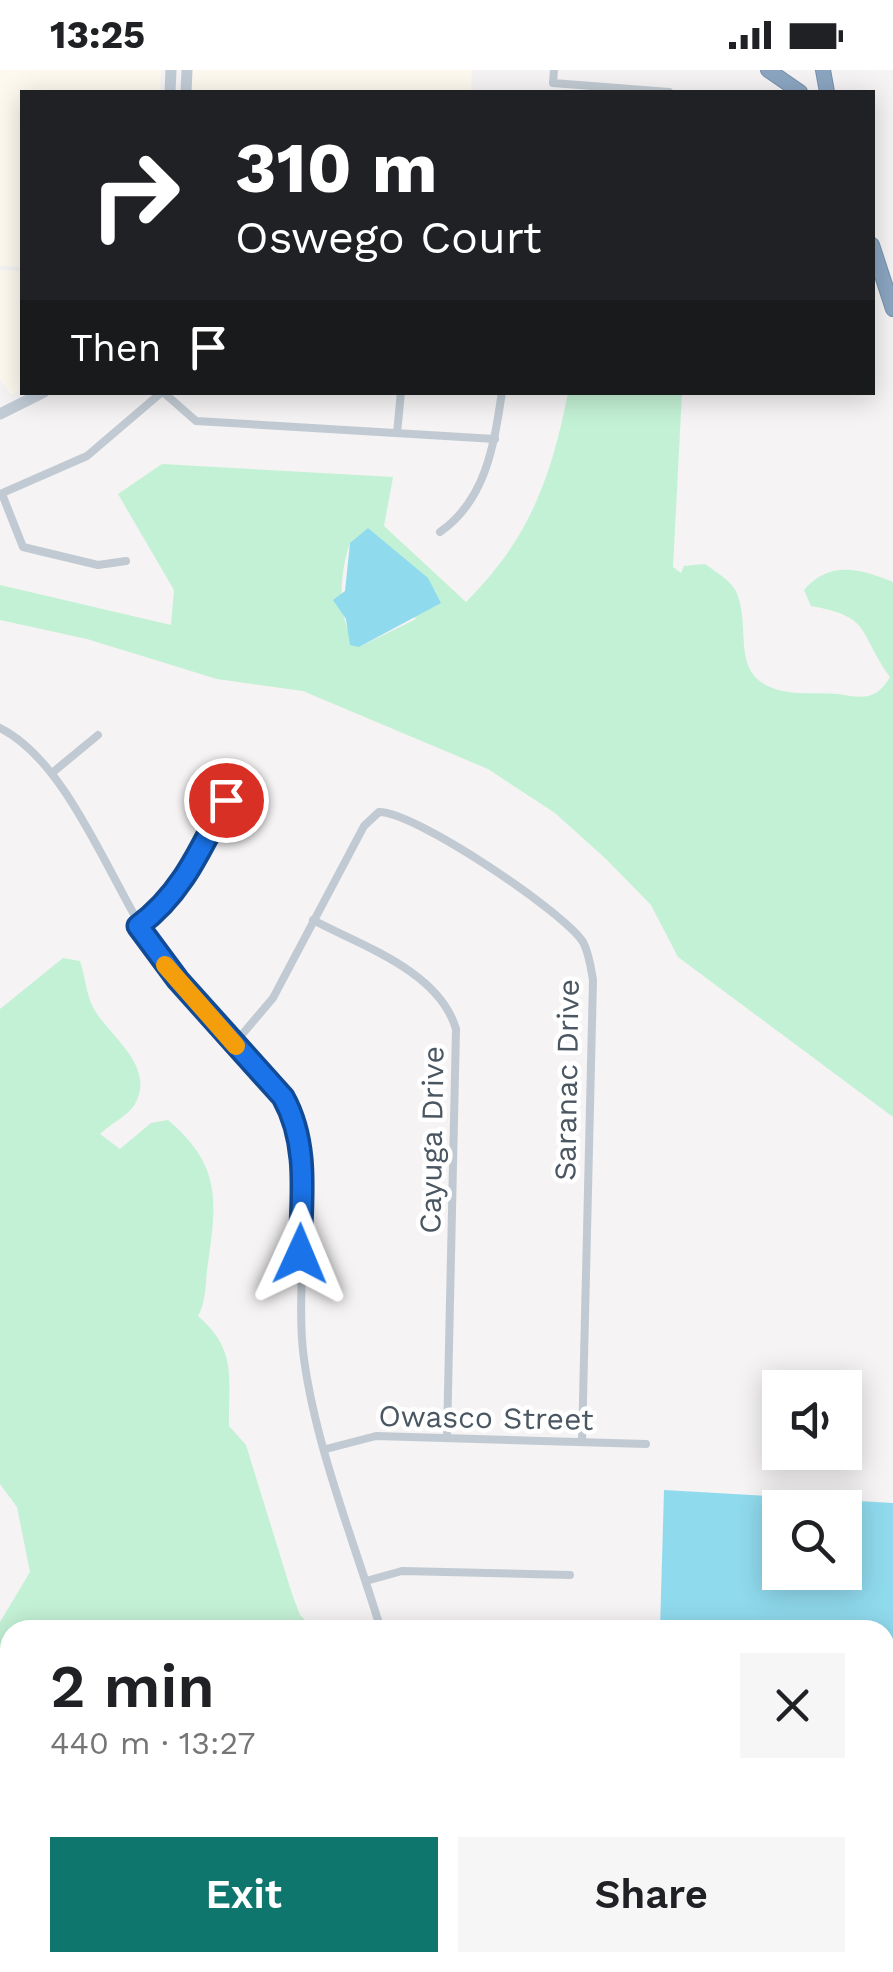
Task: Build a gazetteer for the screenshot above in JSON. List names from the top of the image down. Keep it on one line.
{"streets":{"street":["Saranac Drive","Cayuga Drive","Owasco Street"]},"crossings":[["Saranac Drive","Cayuga Drive"],["Saranac Drive","Owasco Street"],["Cayuga Drive","Owasco Street"]],"page":{"status":"13:25","turn":["310 m","Oswego Court"],"then":"Then","heading":["2 min","440 m · 13:27"],"buttons":["Exit","Share"]}}
